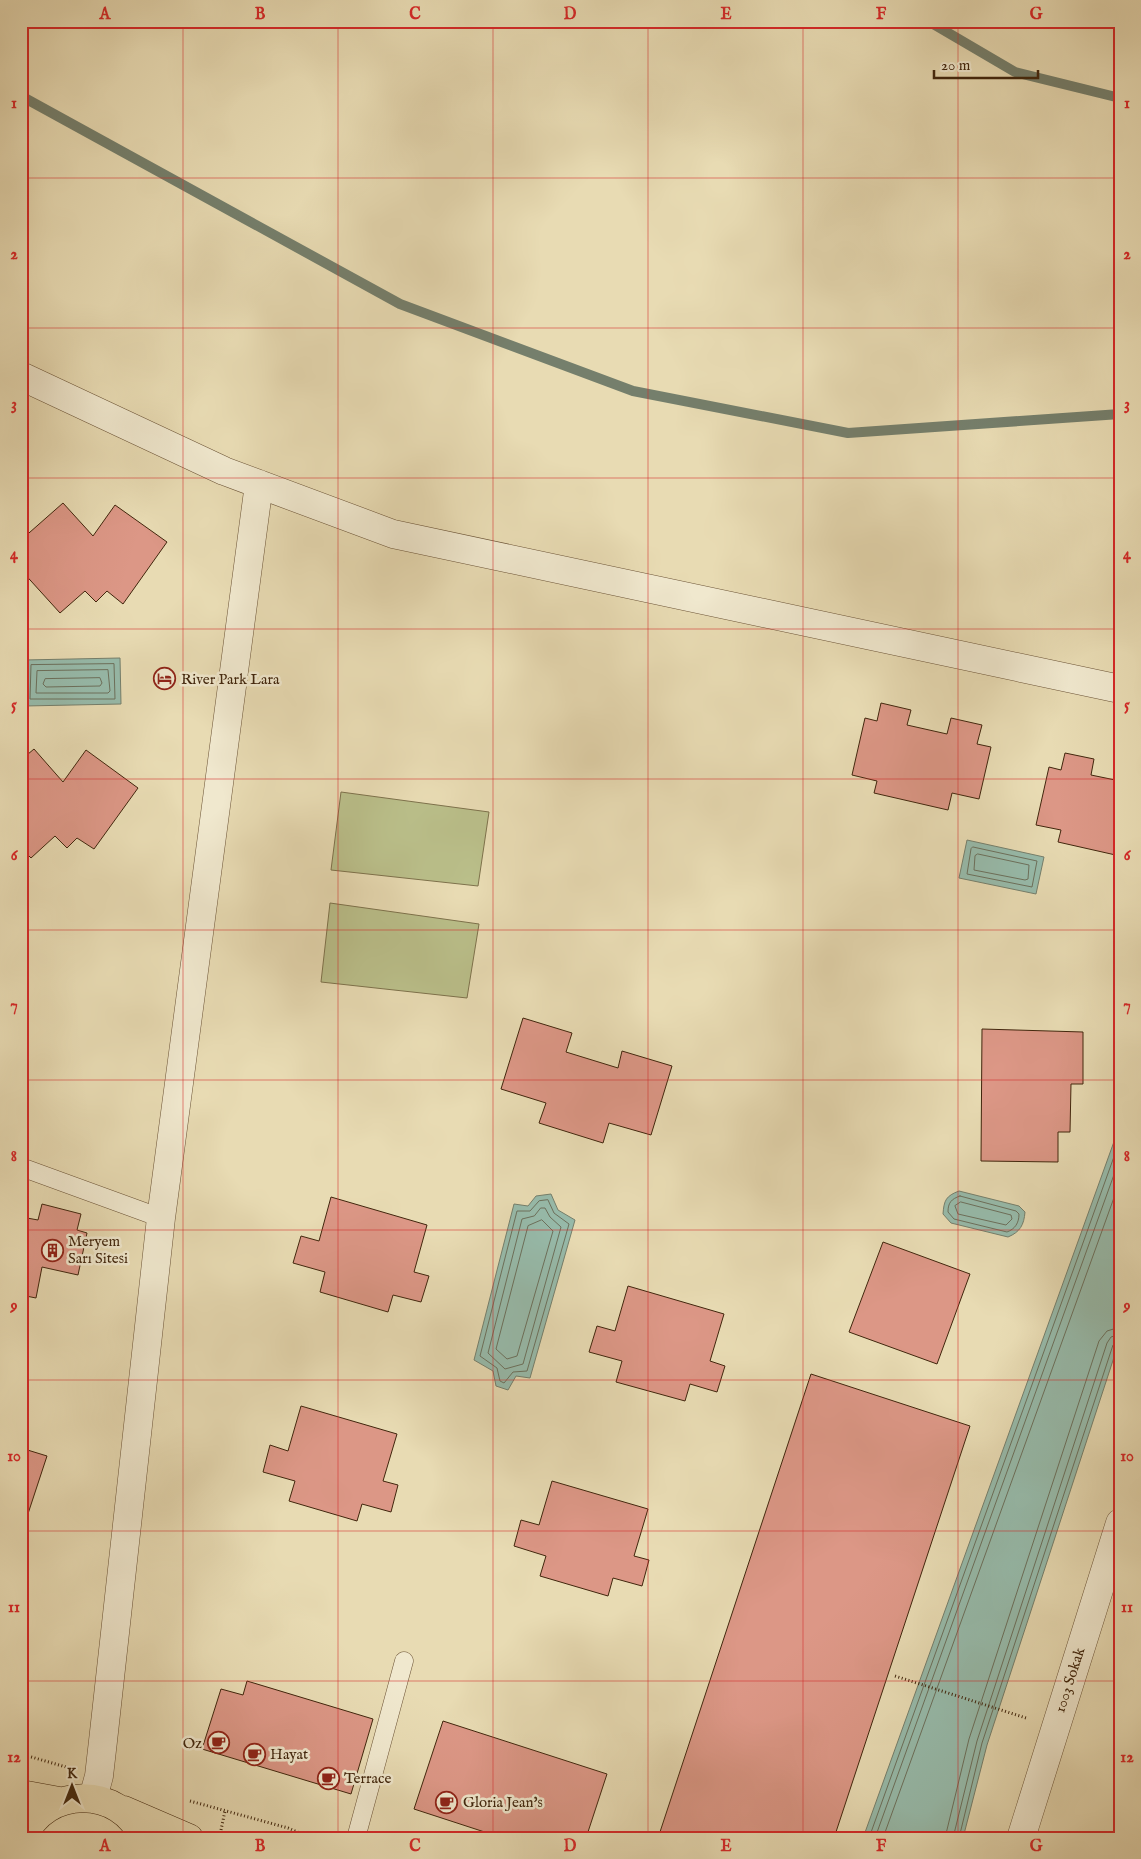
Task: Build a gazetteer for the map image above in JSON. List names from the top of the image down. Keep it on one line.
{"streets":{"street":["1003 Sokak"]},"places":{"hotel":["River Park Lara"],"building":["Meryem Sarı Sitesi"],"cafe":["Oz","Hayat","Terrace","Gloria Jean's"]},"scale_bar":"20 m","north":"top","grid":{"columns":["A","B","C","D","E","F","G"],"rows":["1","2","3","4","5","6","7","8","9","10","11","12"]}}
